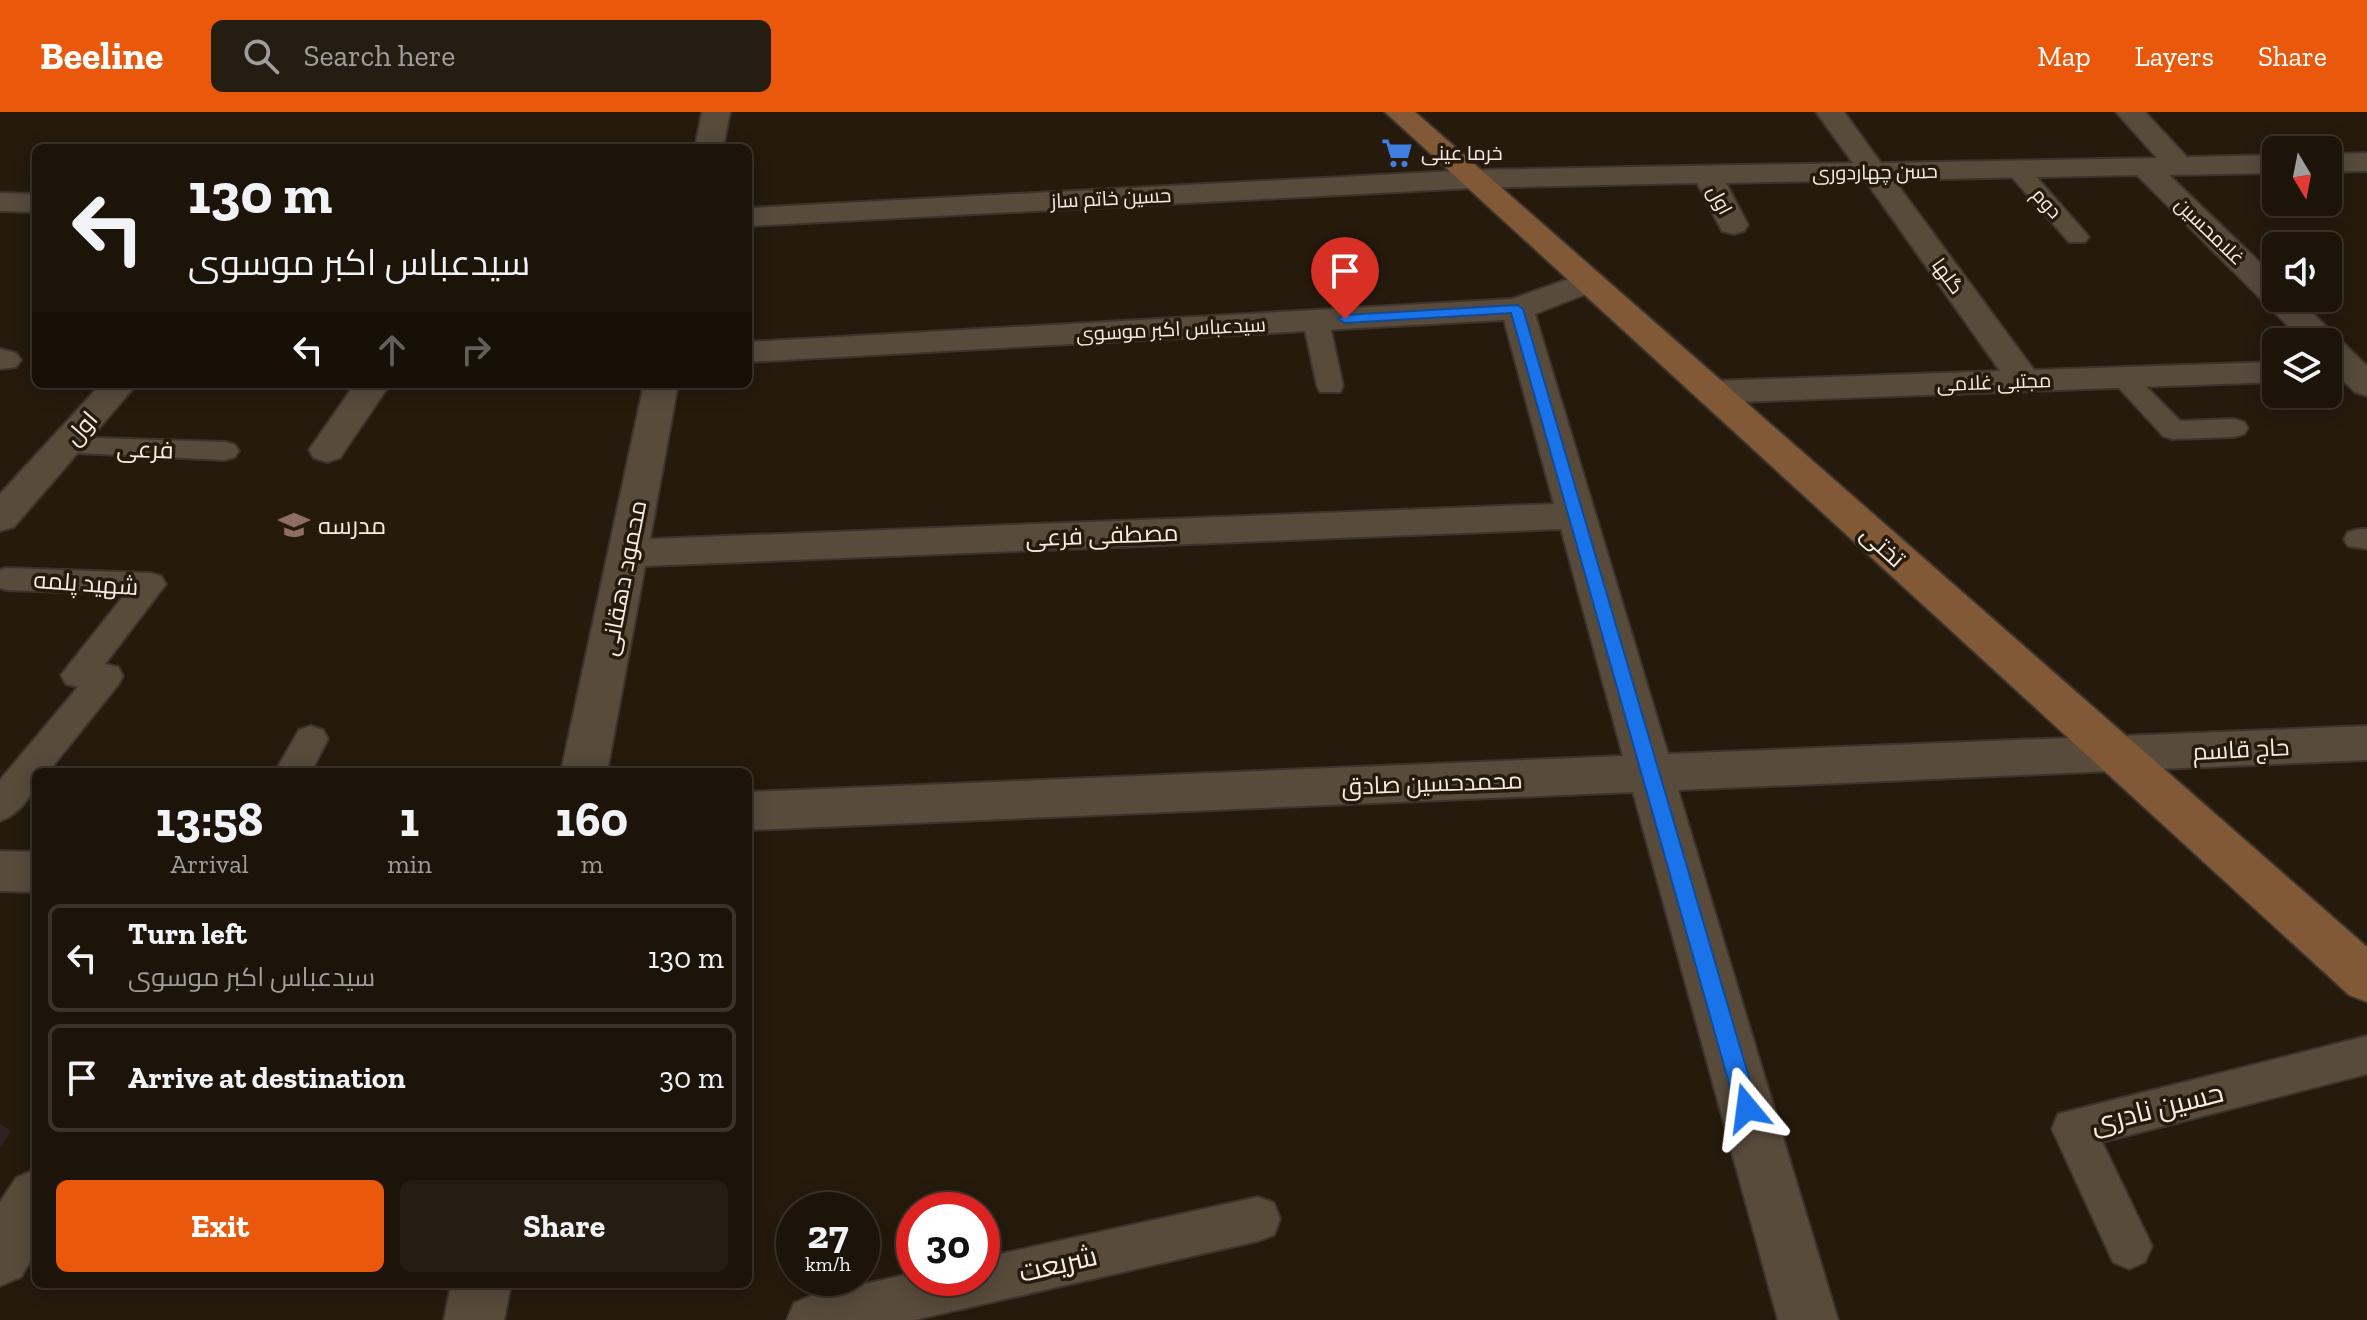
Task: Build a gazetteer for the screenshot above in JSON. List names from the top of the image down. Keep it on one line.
{"streets":{"main road":["تختی"],"street":["حسن چهاردوری","حسین خاتم ساز","اول","غلامحسین","گلها","سیدعباس اکبر موسوی","مجتبی غلامی","مصطفی فرعی","محمود دهقانی","حاج قاسم","محمدحسین صادق"],"lane":["دوم","فرعی","شهید پلمه","حسین نادری","شریعت"]},"crossings":[["حسن چهاردوری","حسین خاتم ساز"],["حسن چهاردوری","اول"],["حسن چهاردوری","دوم"],["حسن چهاردوری","غلامحسین"],["حسن چهاردوری","گلها"],["حسن چهاردوری","تختی"],["حسین خاتم ساز","تختی"],["اول","فرعی"],["گلها","مجتبی غلامی"],["سیدعباس اکبر موسوی","تختی"],["مجتبی غلامی","تختی"],["مصطفی فرعی","محمود دهقانی"],["تختی","حاج قاسم"],["تختی","محمدحسین صادق"],["حاج قاسم","محمدحسین صادق"]],"places":{"supermarket":["خرما عینی"],"school or university":["مدرسه"]},"north":"bottom","page":{"header":"Beeline","search":"Search here","nav":["Map","Layers","Share"],"turn":["130 m","سیدعباس اکبر موسوی"],"eta":["13:58","Arrival","1","min","160","m"],"list":[{"name":"Turn left","note":"سیدعباس اکبر موسوی","value":"130 m"},{"name":"Arrive at destination","value":"30 m"}],"buttons":["Exit","Share"],"speed":"27 km/h","limit":"30"}}
